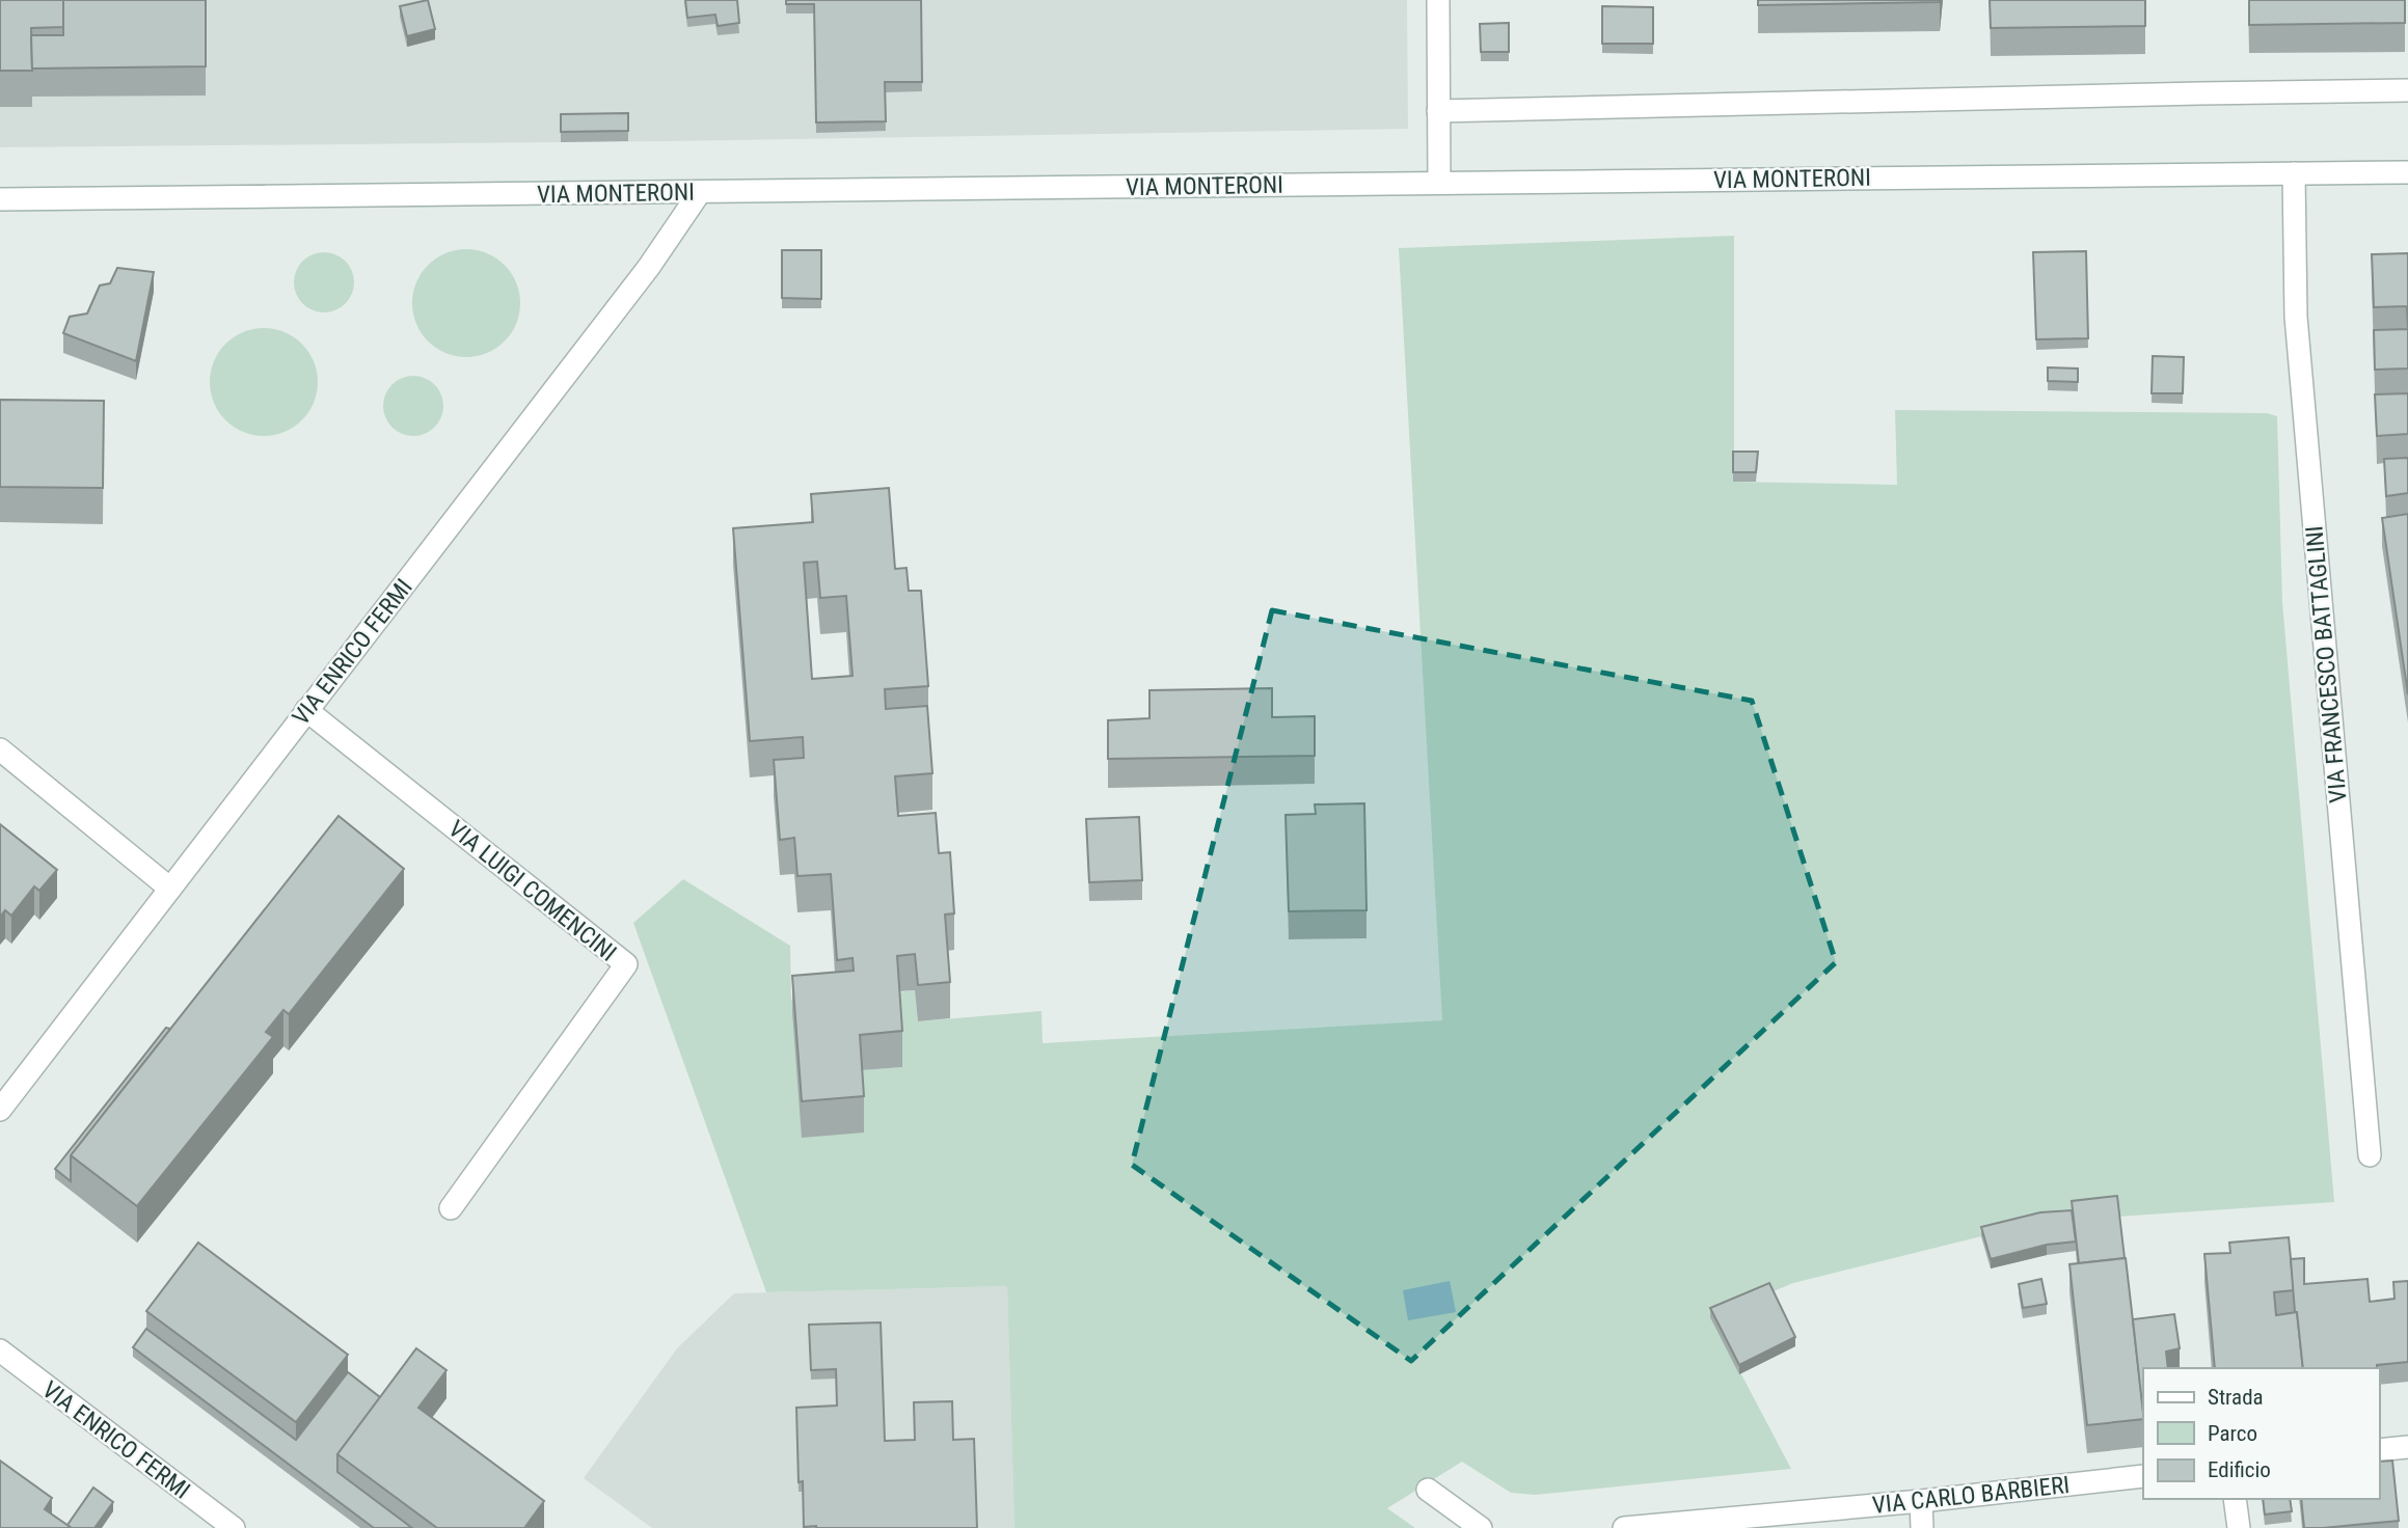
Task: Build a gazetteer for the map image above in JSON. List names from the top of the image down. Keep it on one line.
{"streets":{"street":["VIA MONTERONI","VIA ENRICO FERMI","VIA FRANCESCO BATTAGLINI","VIA LUIGI COMENCINI","VIA CARLO BARBIERI"]},"crossings":[["VIA MONTERONI","VIA ENRICO FERMI"],["VIA MONTERONI","VIA FRANCESCO BATTAGLINI"],["VIA ENRICO FERMI","VIA LUIGI COMENCINI"]],"legend":["Strada","Parco","Edificio"]}
